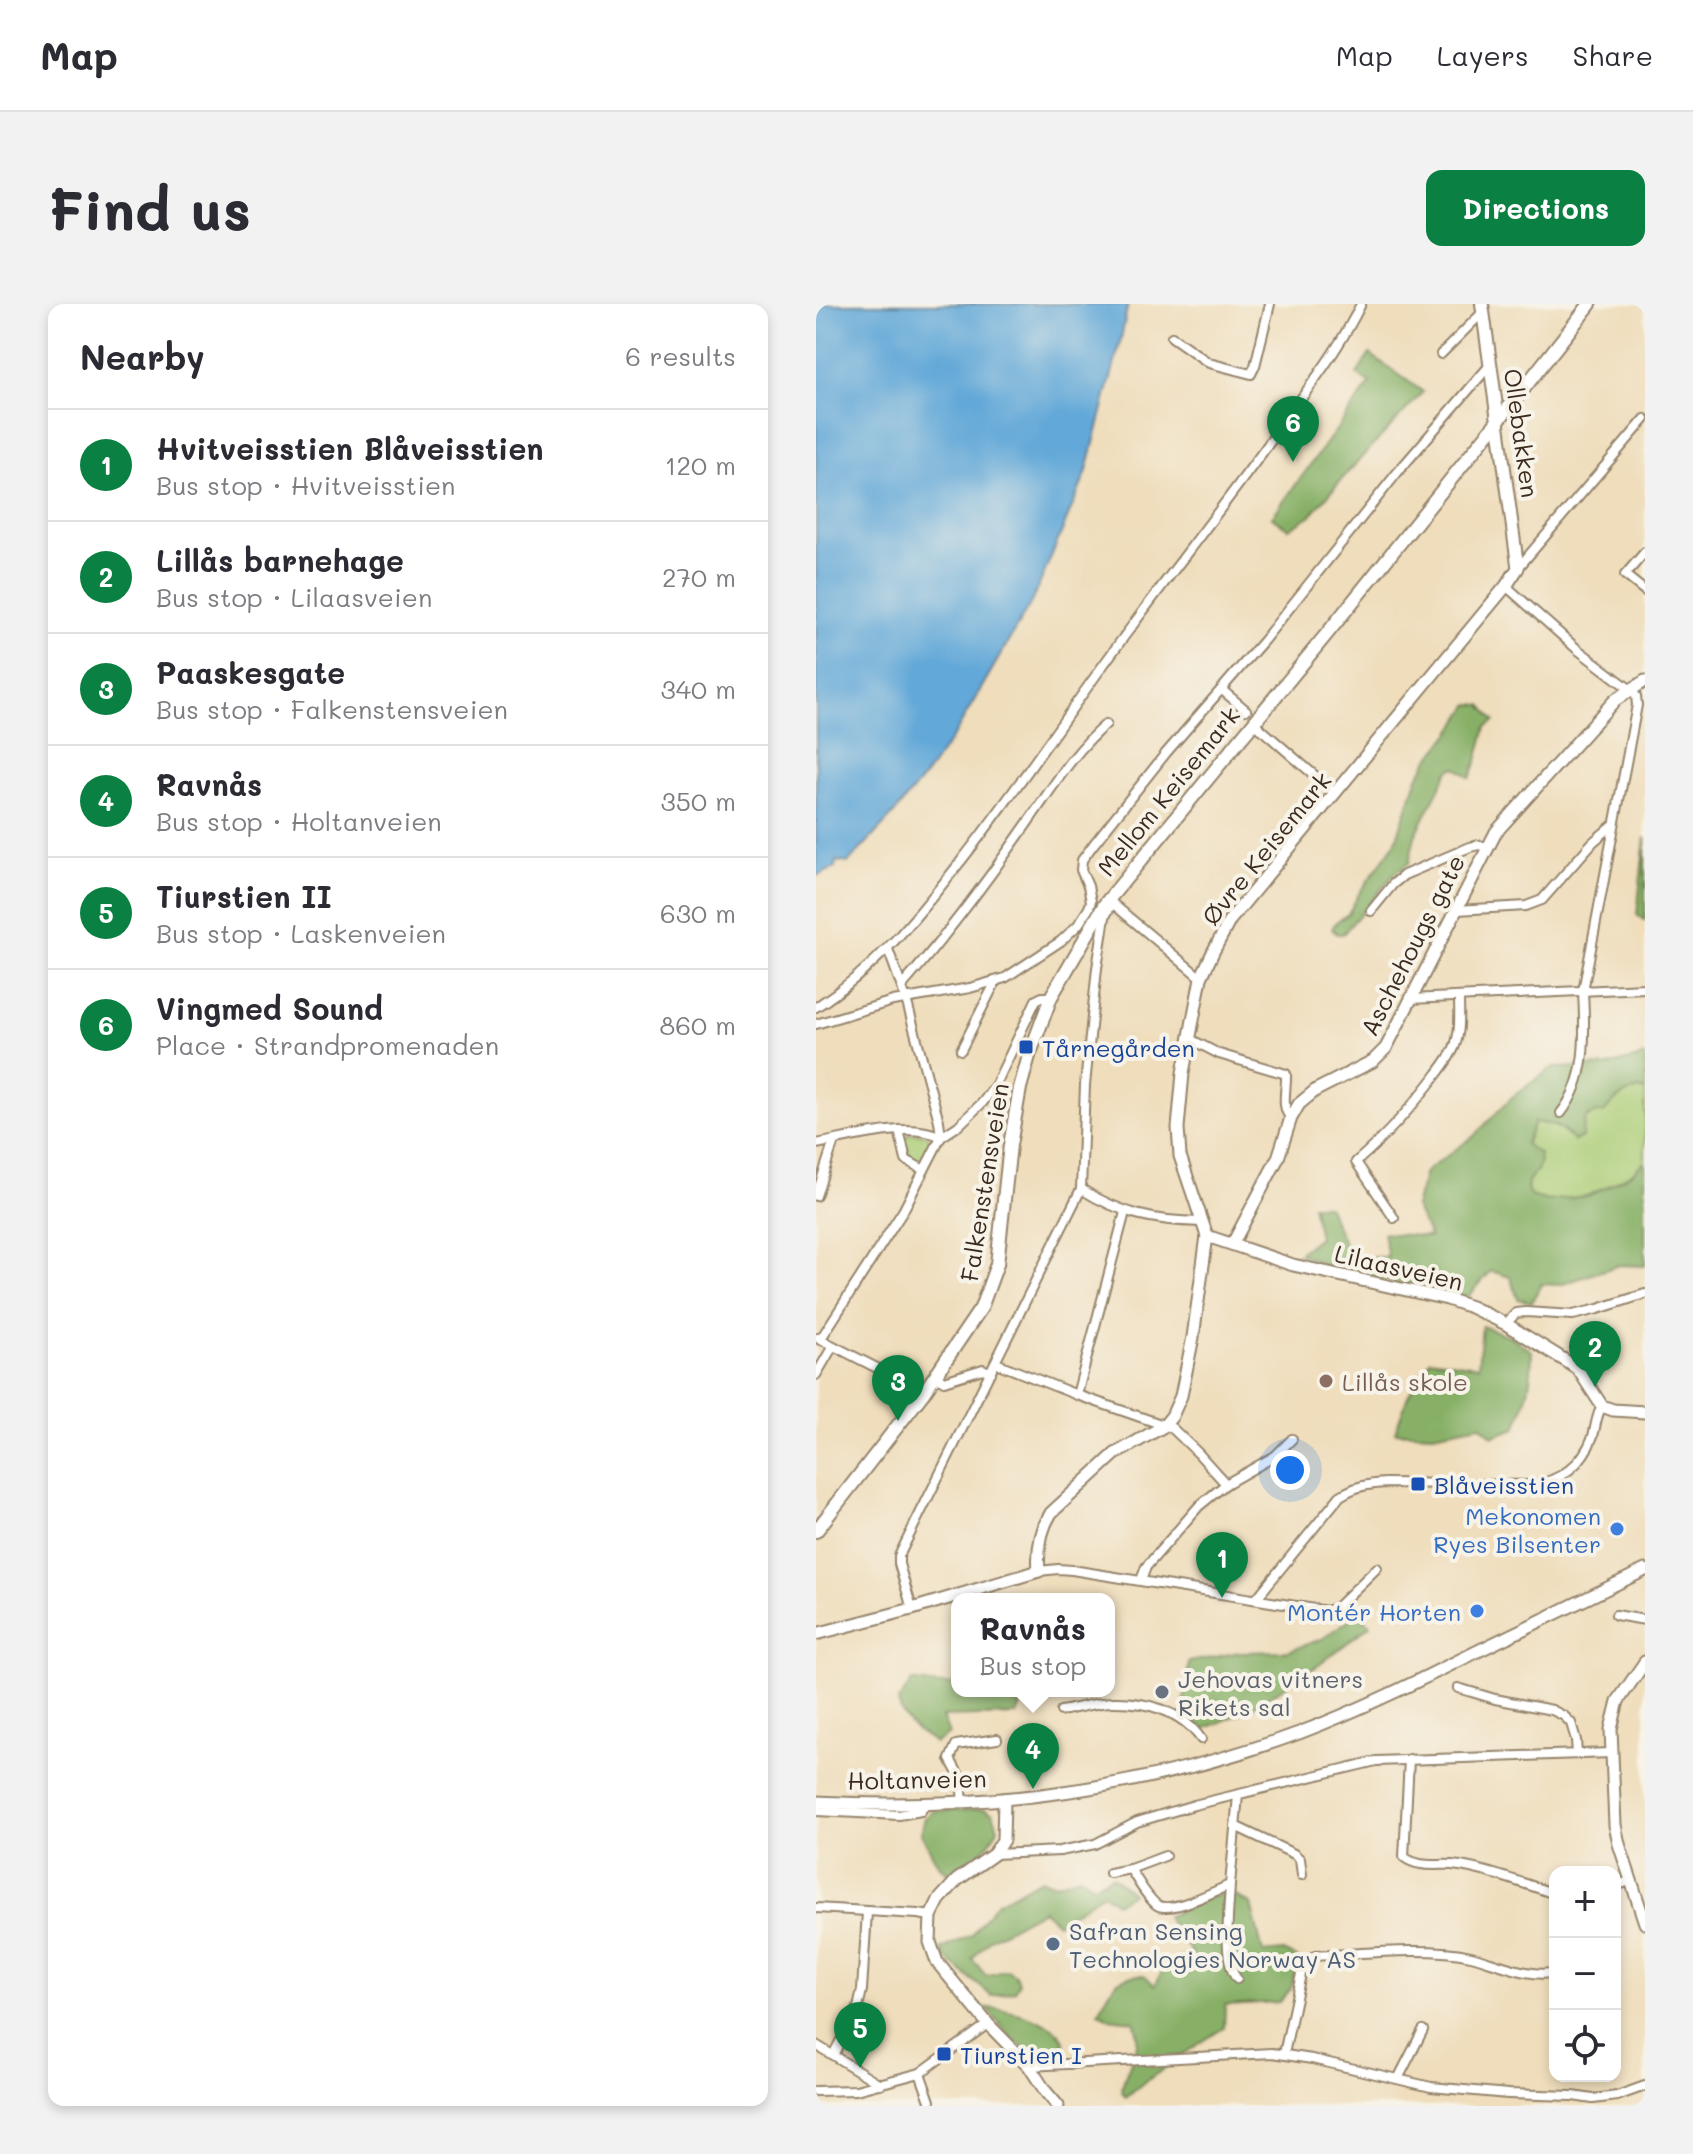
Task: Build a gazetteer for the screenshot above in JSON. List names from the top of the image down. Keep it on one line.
{"streets":{"main road":["Ollebakken","Mellom Keisemark","Øvre Keisemark","Aschehougs gate","Falkenstensveien","Lilaasveien","Holtanveien"]},"crossings":[["Ollebakken","Mellom Keisemark"],["Ollebakken","Øvre Keisemark"],["Mellom Keisemark","Falkenstensveien"],["Øvre Keisemark","Lilaasveien"],["Aschehougs gate","Lilaasveien"]],"places":{"transit":["Tårnegården","Blåveisstien","Tiurstien I"],"other":["Lillås skole","Mekonomen Ryes Bilsenter","Montér Horten","Jehovas vitners Rikets sal","Safran Sensing Technologies Norway AS"]},"page":{"header":"Map","nav":["Map","Layers","Share"],"buttons":"Directions","title":"Find us","heading":["Nearby","6 results"],"pins":["6","2","3","1","4","5"],"list":[{"mark":"1","name":"Hvitveisstien Blåveisstien","note":"Bus stop · Hvitveisstien","value":"120 m"},{"mark":"2","name":"Lillås barnehage","note":"Bus stop · Lilaasveien","value":"270 m"},{"mark":"3","name":"Paaskesgate","note":"Bus stop · Falkenstensveien","value":"340 m"},{"mark":"4","name":"Ravnås","note":"Bus stop · Holtanveien","value":"350 m"},{"mark":"5","name":"Tiurstien II","note":"Bus stop · Laskenveien","value":"630 m"},{"mark":"6","name":"Vingmed Sound","note":"Place · Strandpromenaden","value":"860 m"}],"popup":["Ravnås","Bus stop"],"map_buttons":["+","−"]}}
